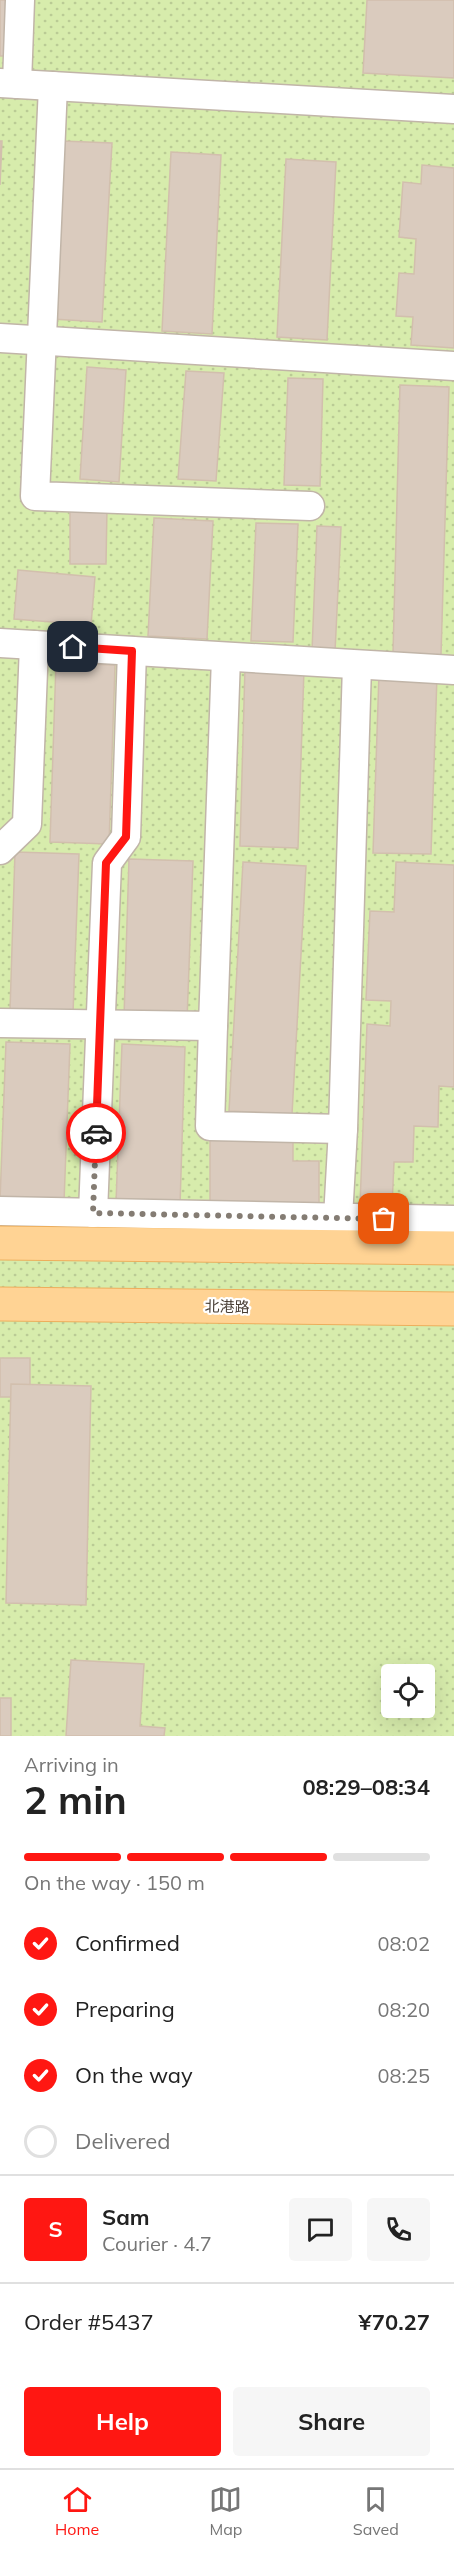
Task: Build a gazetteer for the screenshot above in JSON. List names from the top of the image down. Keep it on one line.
{"streets":{"main road":["北港路"]},"page":{"heading":["2 min","Arriving in","08:29–08:34"],"panel":["Sam","Courier · 4.7","Order #5437","¥70.27"],"bar":"On the way · 150 m","list":[["Confirmed","08:02"],["Preparing","08:20"],["On the way","08:25"],"Delivered"],"round":"S","buttons":["Help","Share"],"tabs":["Home","Map","Saved"]}}
